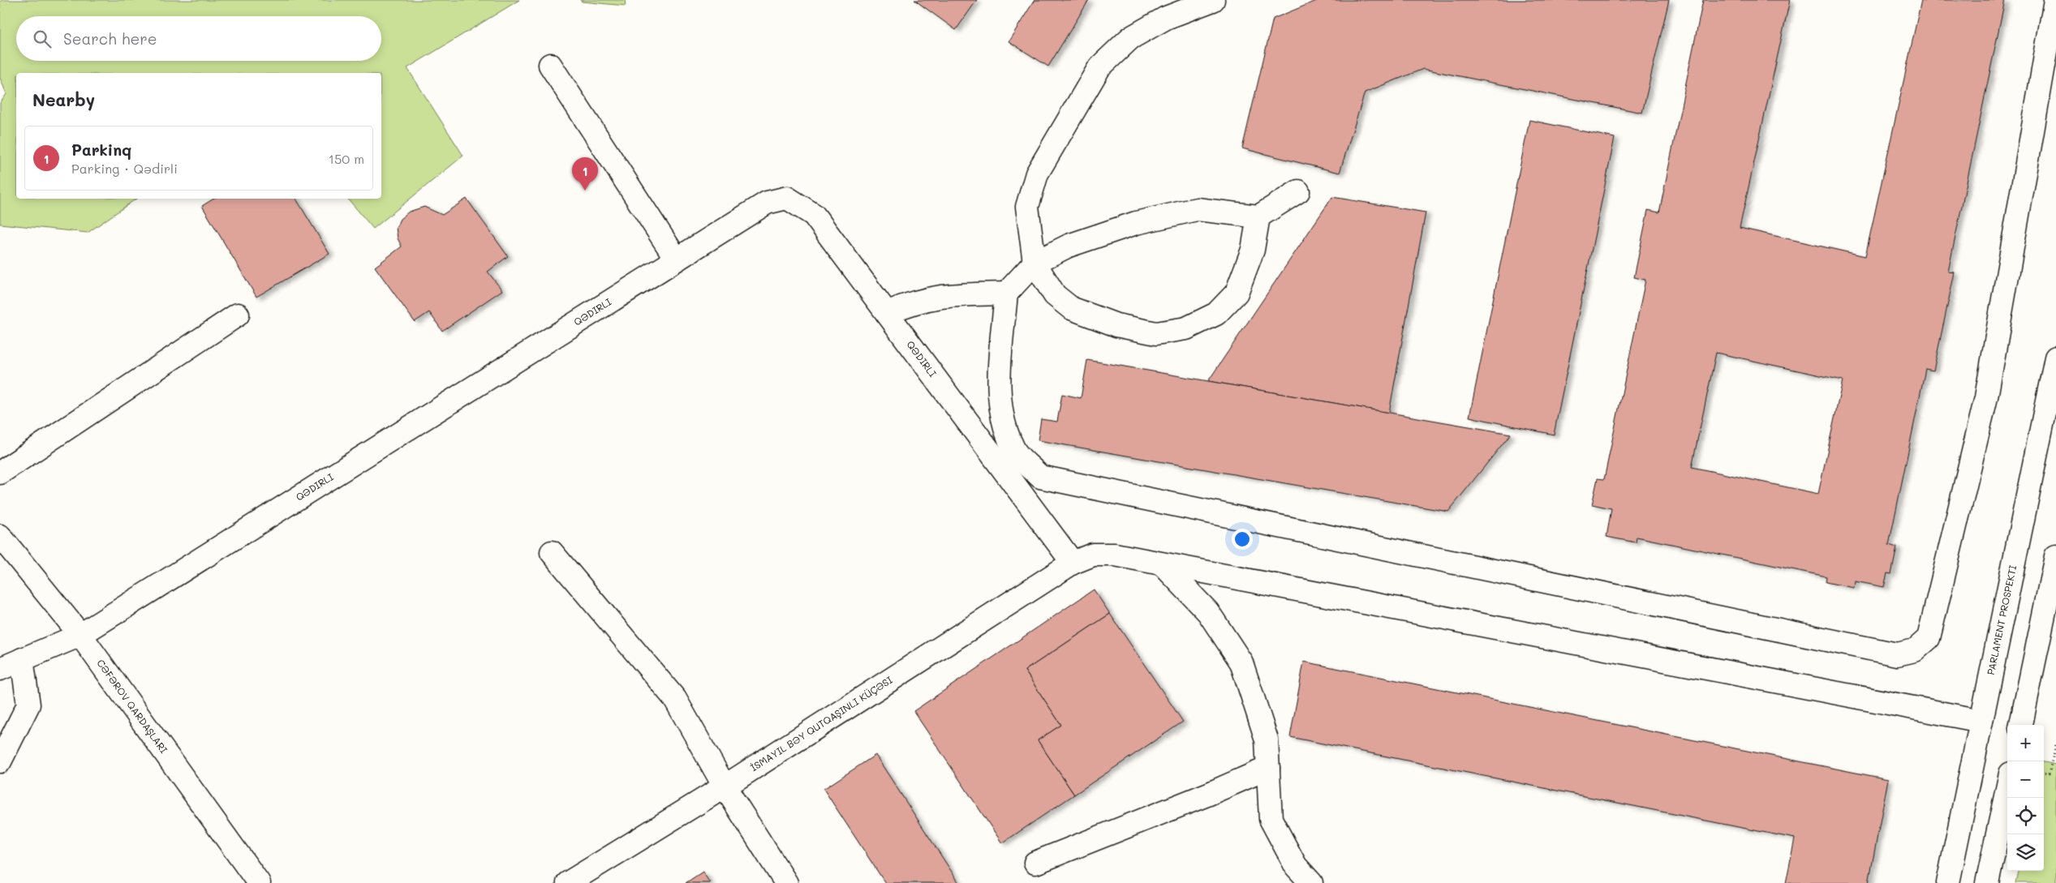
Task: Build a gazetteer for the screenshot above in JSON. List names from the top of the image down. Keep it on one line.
{"streets":{"street":["QƏDIRLI","PARLAMENT PROSPEKTI"]},"page":{"search":"Search here","heading":"Nearby","list":[{"mark":"1","name":"Parkinq","note":"Parking · Qədirli","value":"150 m"}],"pins":"1","map_buttons":["+","−"]}}
